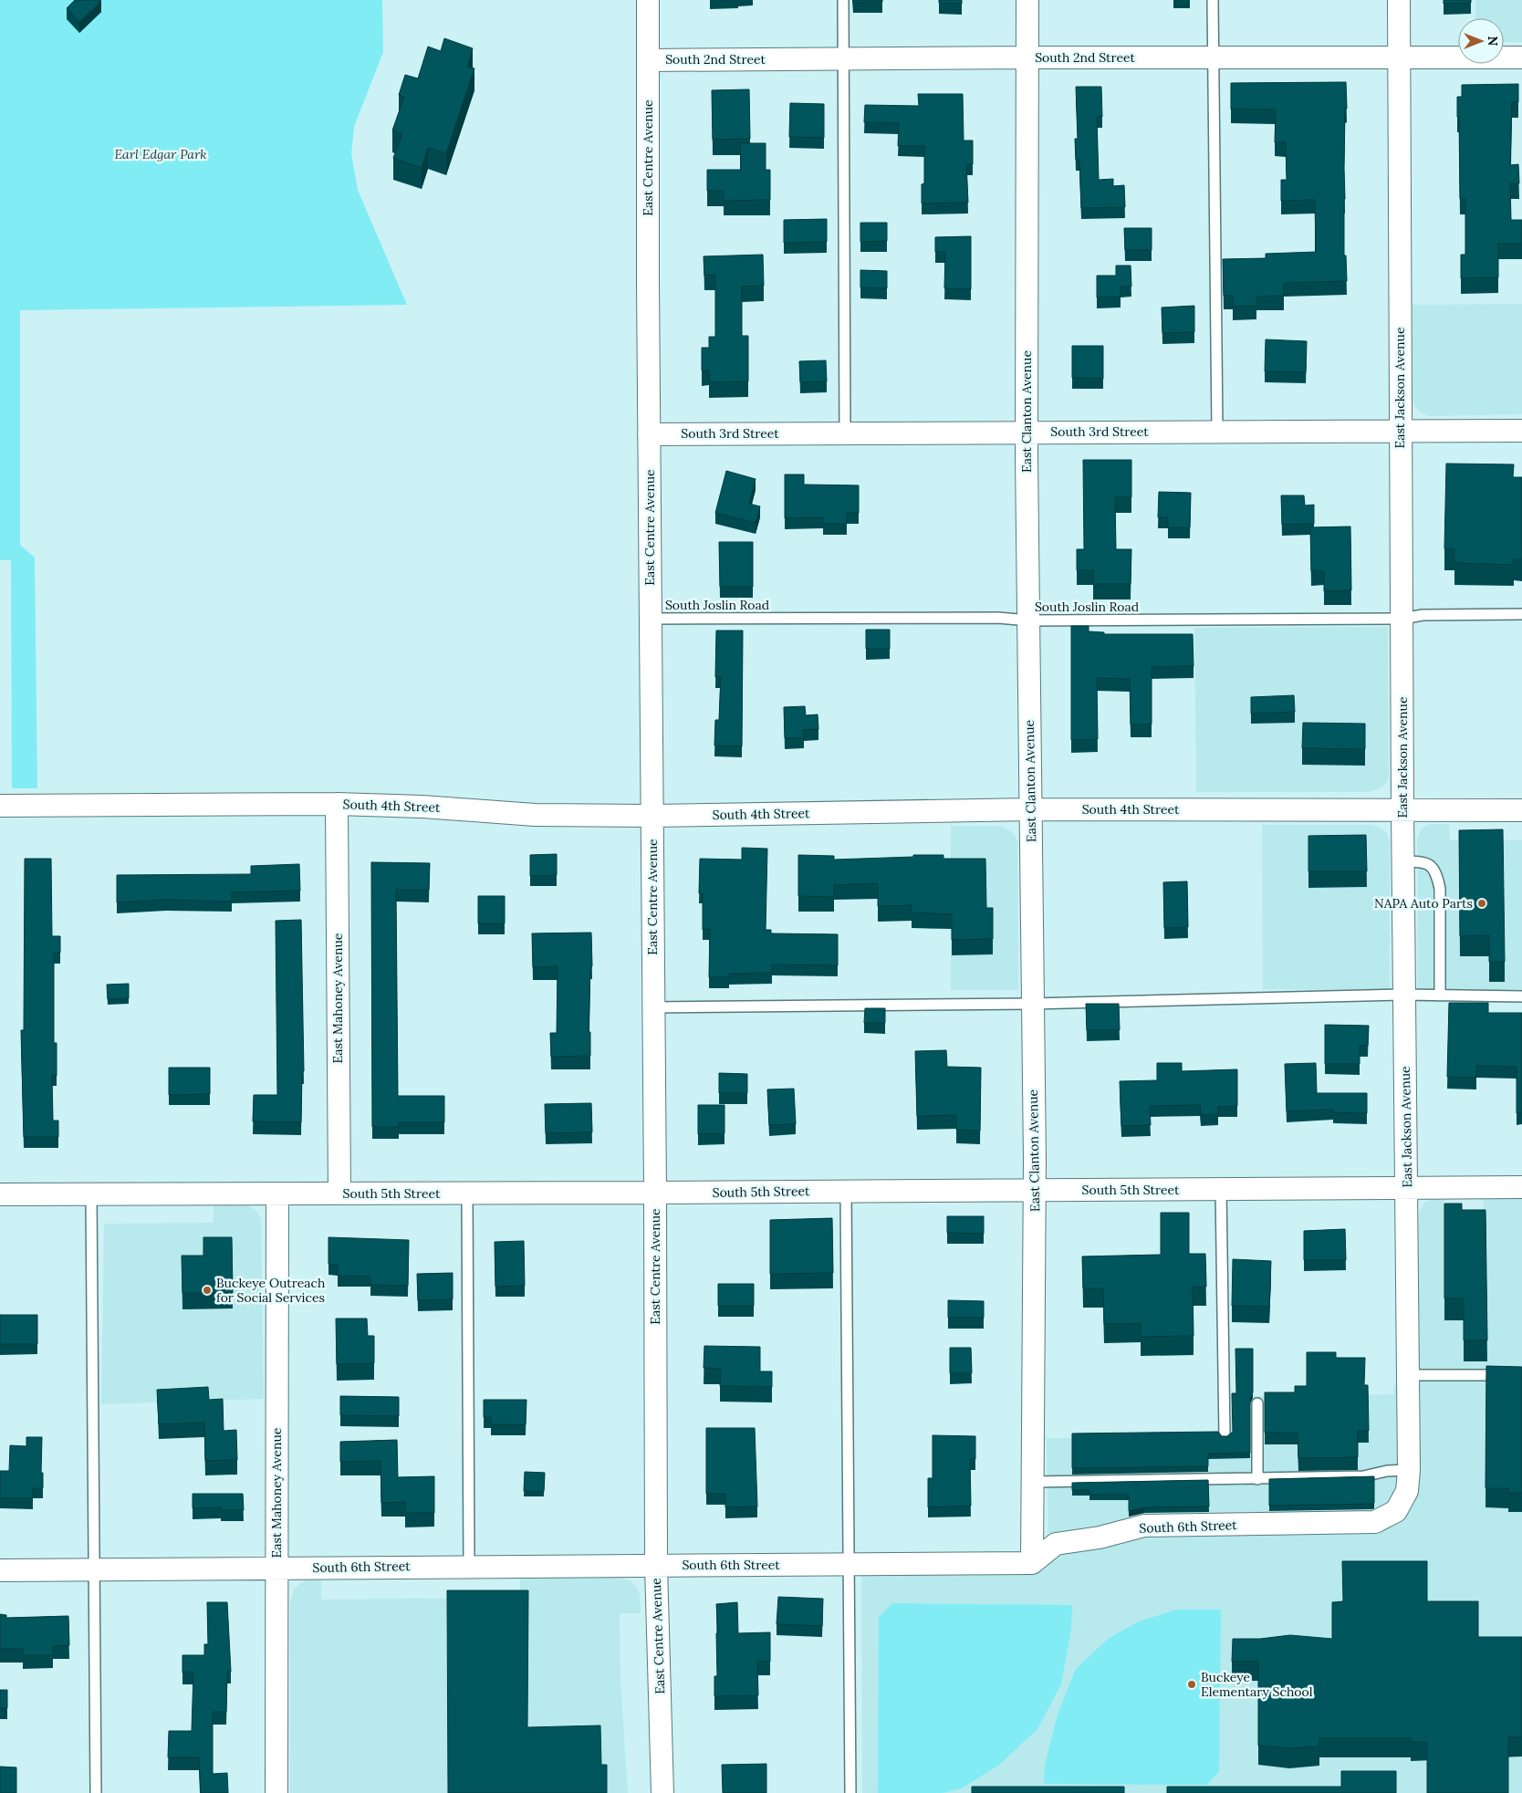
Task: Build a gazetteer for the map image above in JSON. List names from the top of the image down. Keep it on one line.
{"streets":{"street":["South 2nd Street","East Centre Avenue","East Jackson Avenue","East Clanton Avenue","South 3rd Street","South 4th Street","East Mahoney Avenue","South 5th Street","South 6th Street"],"lane":["South Joslin Road"]},"crossings":[["South 2nd Street","East Centre Avenue"],["South 2nd Street","East Jackson Avenue"],["South 2nd Street","East Clanton Avenue"],["East Centre Avenue","South 3rd Street"],["East Centre Avenue","South Joslin Road"],["East Centre Avenue","South 4th Street"],["East Centre Avenue","South 5th Street"],["East Centre Avenue","South 6th Street"],["East Jackson Avenue","South 3rd Street"],["East Jackson Avenue","South Joslin Road"],["East Jackson Avenue","South 4th Street"],["East Jackson Avenue","South 5th Street"],["East Jackson Avenue","South 6th Street"],["East Clanton Avenue","South 3rd Street"],["East Clanton Avenue","South Joslin Road"],["East Clanton Avenue","South 4th Street"],["East Clanton Avenue","South 5th Street"],["East Clanton Avenue","South 6th Street"],["South 4th Street","East Mahoney Avenue"],["East Mahoney Avenue","South 5th Street"],["East Mahoney Avenue","South 6th Street"]],"parks":["Earl Edgar Park"],"places":["NAPA Auto Parts","Buckeye Outreach for Social Services","Buckeye Elementary School"],"north":"right"}
